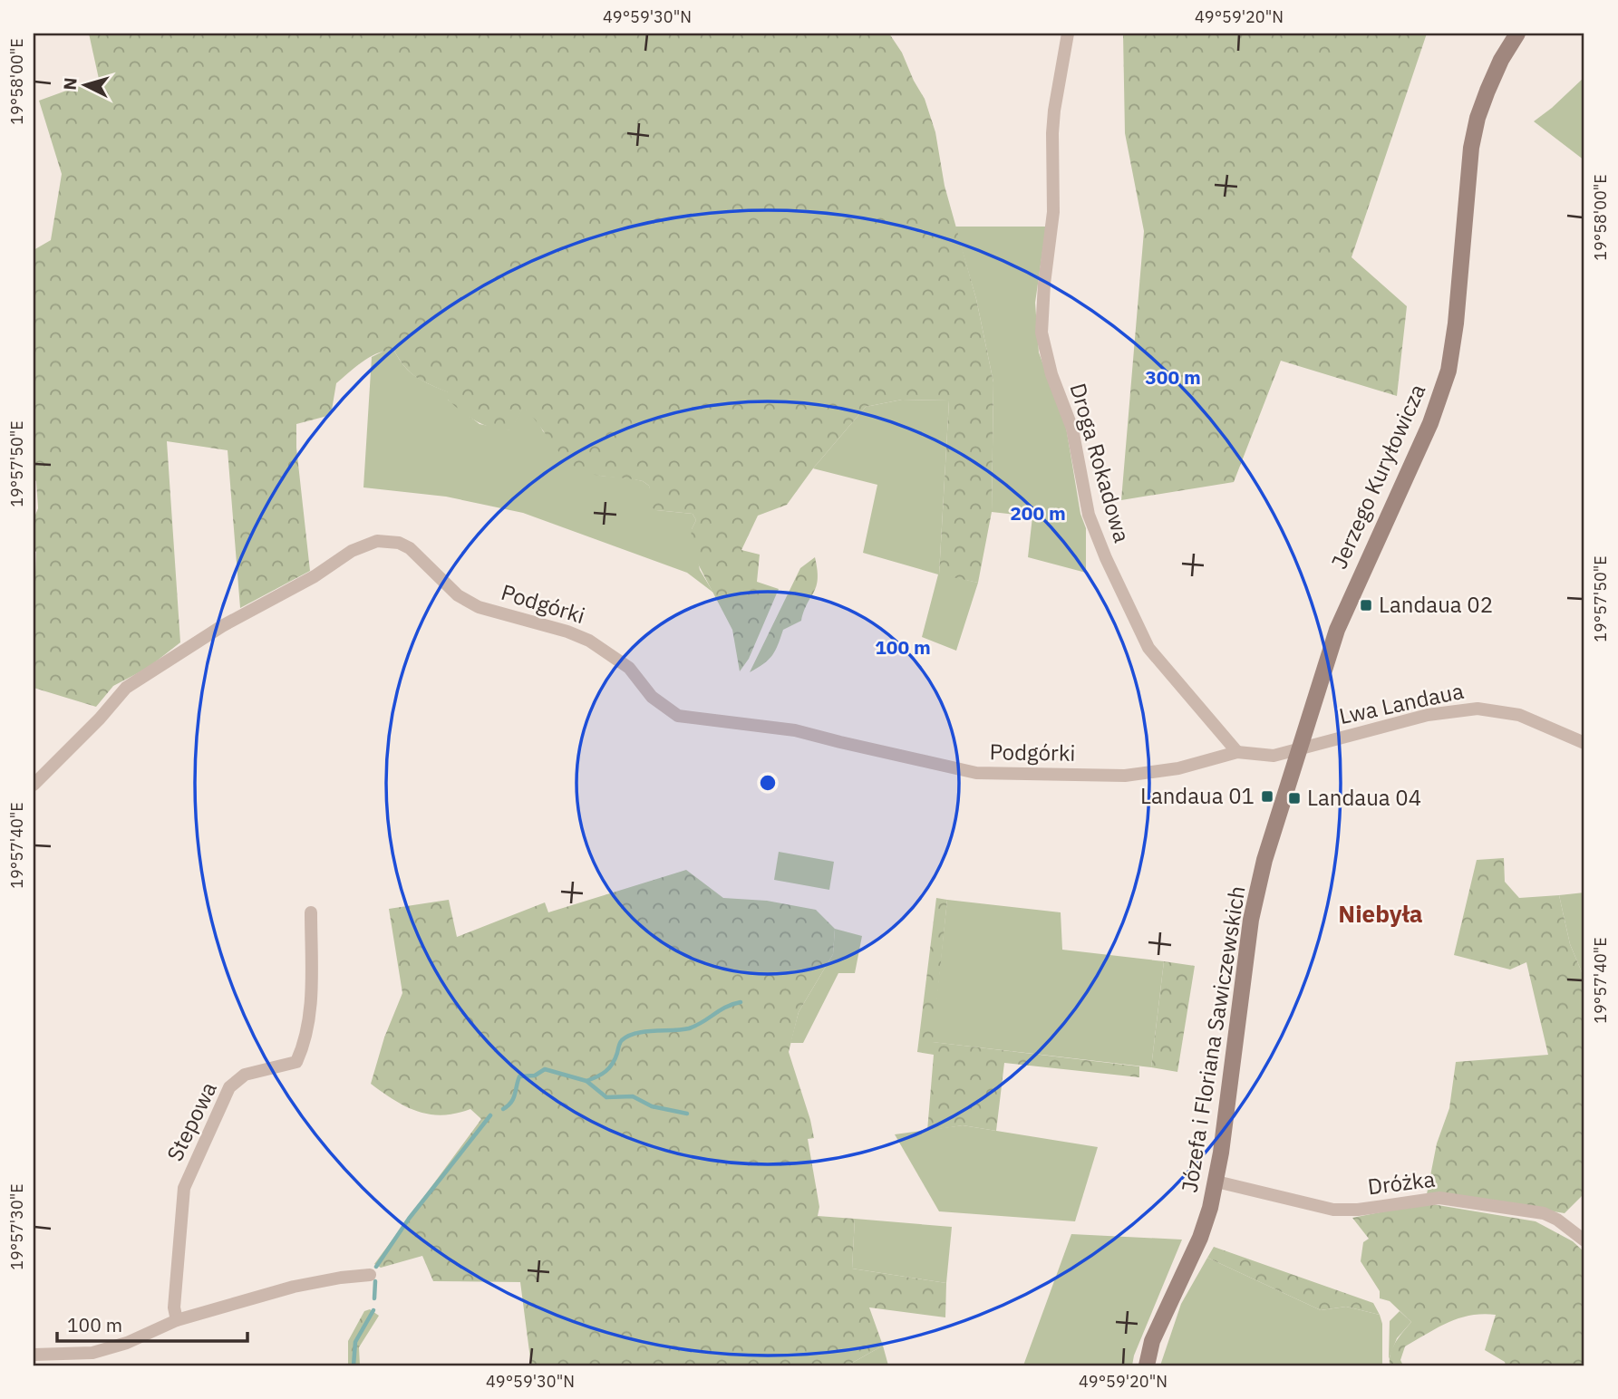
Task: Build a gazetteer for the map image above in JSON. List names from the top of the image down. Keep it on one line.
{"streets":{"street":["Droga Rokadowa","Jerzego Kuryłowicza","Podgórki","Lwa Landaua","Józefa i Floriana Sawiczewskich","Stepowa","Dróżka"]},"crossings":[["Droga Rokadowa","Podgórki"],["Jerzego Kuryłowicza","Podgórki"],["Jerzego Kuryłowicza","Lwa Landaua"],["Jerzego Kuryłowicza","Józefa i Floriana Sawiczewskich"],["Podgórki","Lwa Landaua"],["Podgórki","Józefa i Floriana Sawiczewskich"],["Lwa Landaua","Józefa i Floriana Sawiczewskich"],["Józefa i Floriana Sawiczewskich","Dróżka"]],"districts":["Niebyła"],"places":{"transit":["Landaua 02","Landaua 01","Landaua 04"]},"scale_bar":"100 m","north":"left","coordinates":["49°59'30\"N","49°59'20\"N","19°58'00\"E","19°57'50\"E","19°57'40\"E","19°57'30\"E"],"rings":["300 m","200 m","100 m"]}
